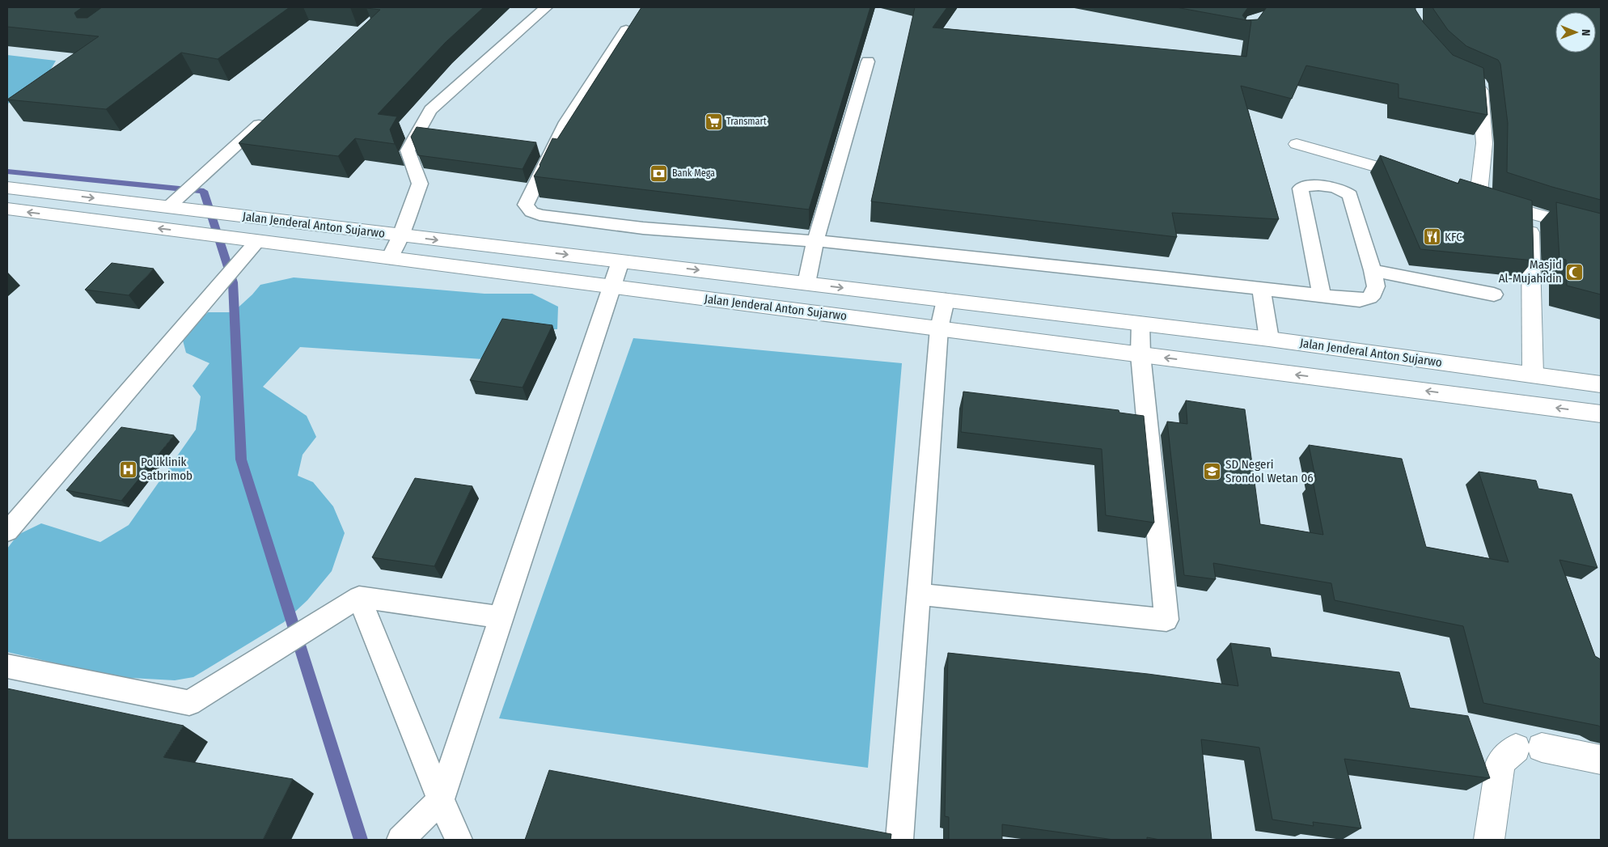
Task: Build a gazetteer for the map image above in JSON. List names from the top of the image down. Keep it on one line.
{"streets":{"main road":["Jalan Jenderal Anton Sujarwo"]},"places":{"supermarket":["Transmart"],"bank":["Bank Mega"],"restaurant":["KFC"],"mosque":["Masjid Al-Mujahidin"],"hospital":["Poliklinik Satbrimob"],"school or university":["SD Negeri Srondol Wetan 06"]},"north":"right"}
